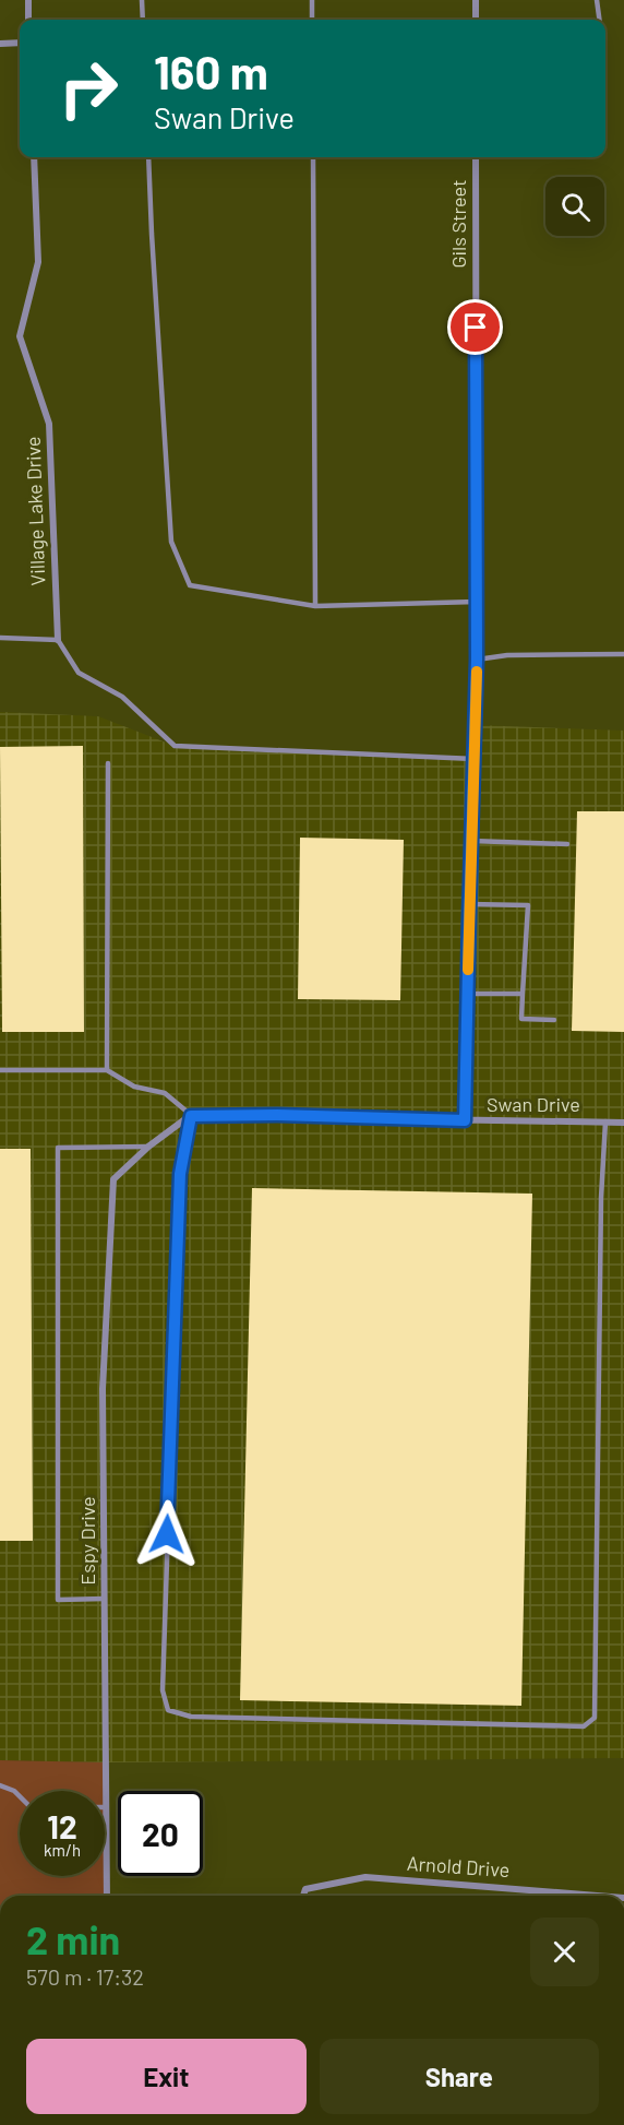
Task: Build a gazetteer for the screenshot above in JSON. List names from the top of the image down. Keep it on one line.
{"streets":{"street":["Gils Street","Village Lake Drive","Swan Drive","Espy Drive","Arnold Drive"]},"crossings":[["Gils Street","Swan Drive"]],"page":{"turn":["160 m","Swan Drive"],"speed":"12 km/h","limit":"20","heading":["2 min","570 m · 17:32"],"buttons":["Exit","Share"]}}
